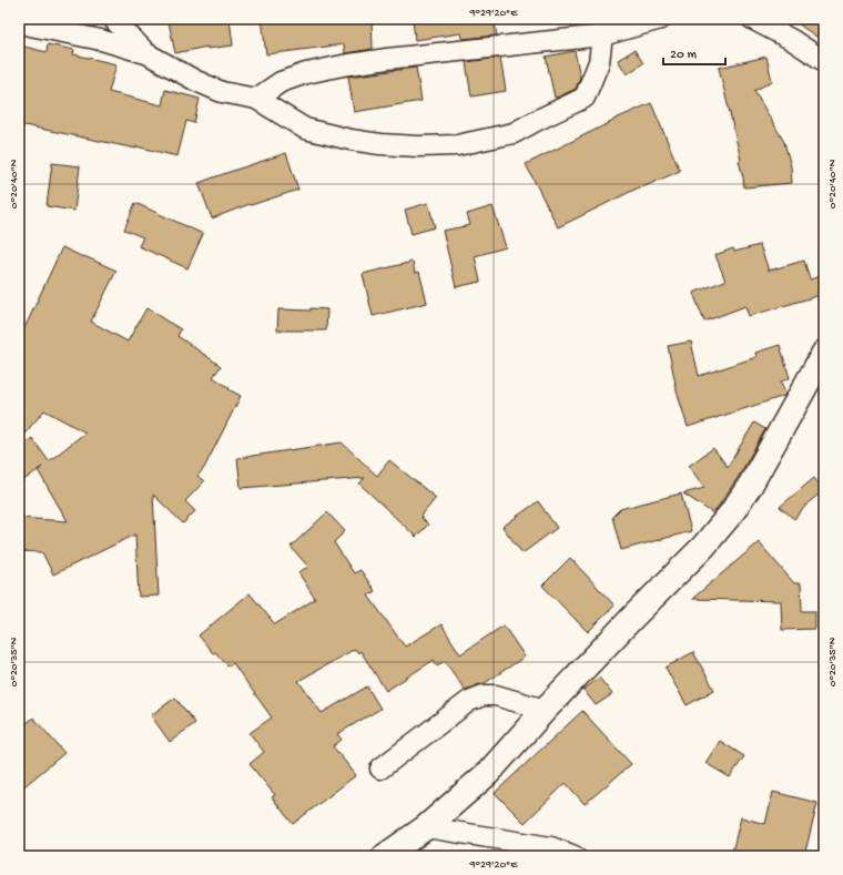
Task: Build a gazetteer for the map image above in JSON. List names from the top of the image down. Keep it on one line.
{"scale_bar":"20 m","coordinates":["9°29'20\"E","0°20'40\"N","0°20'35\"N"]}
